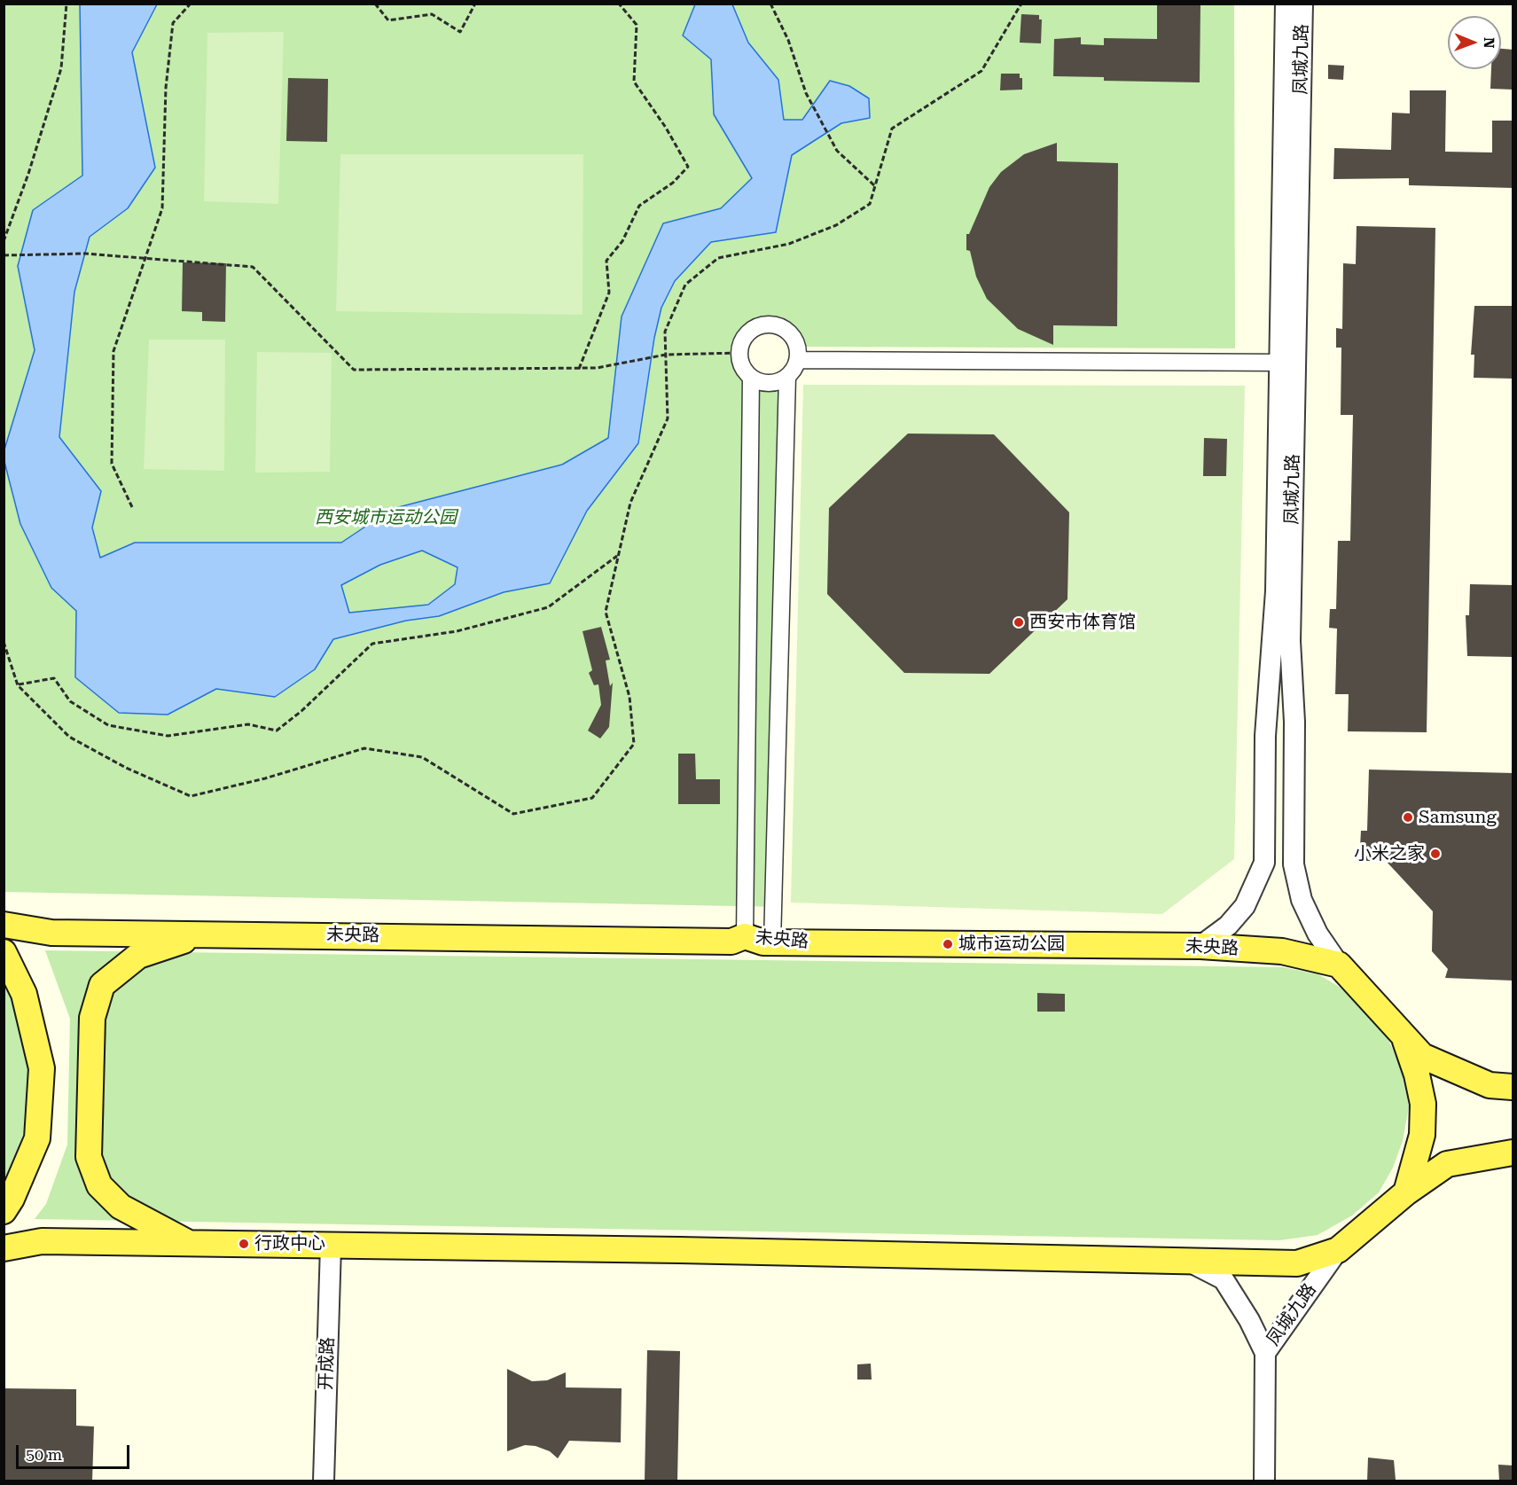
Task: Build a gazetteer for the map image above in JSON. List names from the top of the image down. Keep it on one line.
{"streets":{"main road":["未央路"],"street":["凤城九路","开成路"]},"crossings":[["凤城九路","未央路"]],"parks":["西安城市运动公园"],"places":["西安市体育馆","Samsung","小米之家","城市运动公园","行政中心"],"scale_bar":"50 m","north":"right"}
